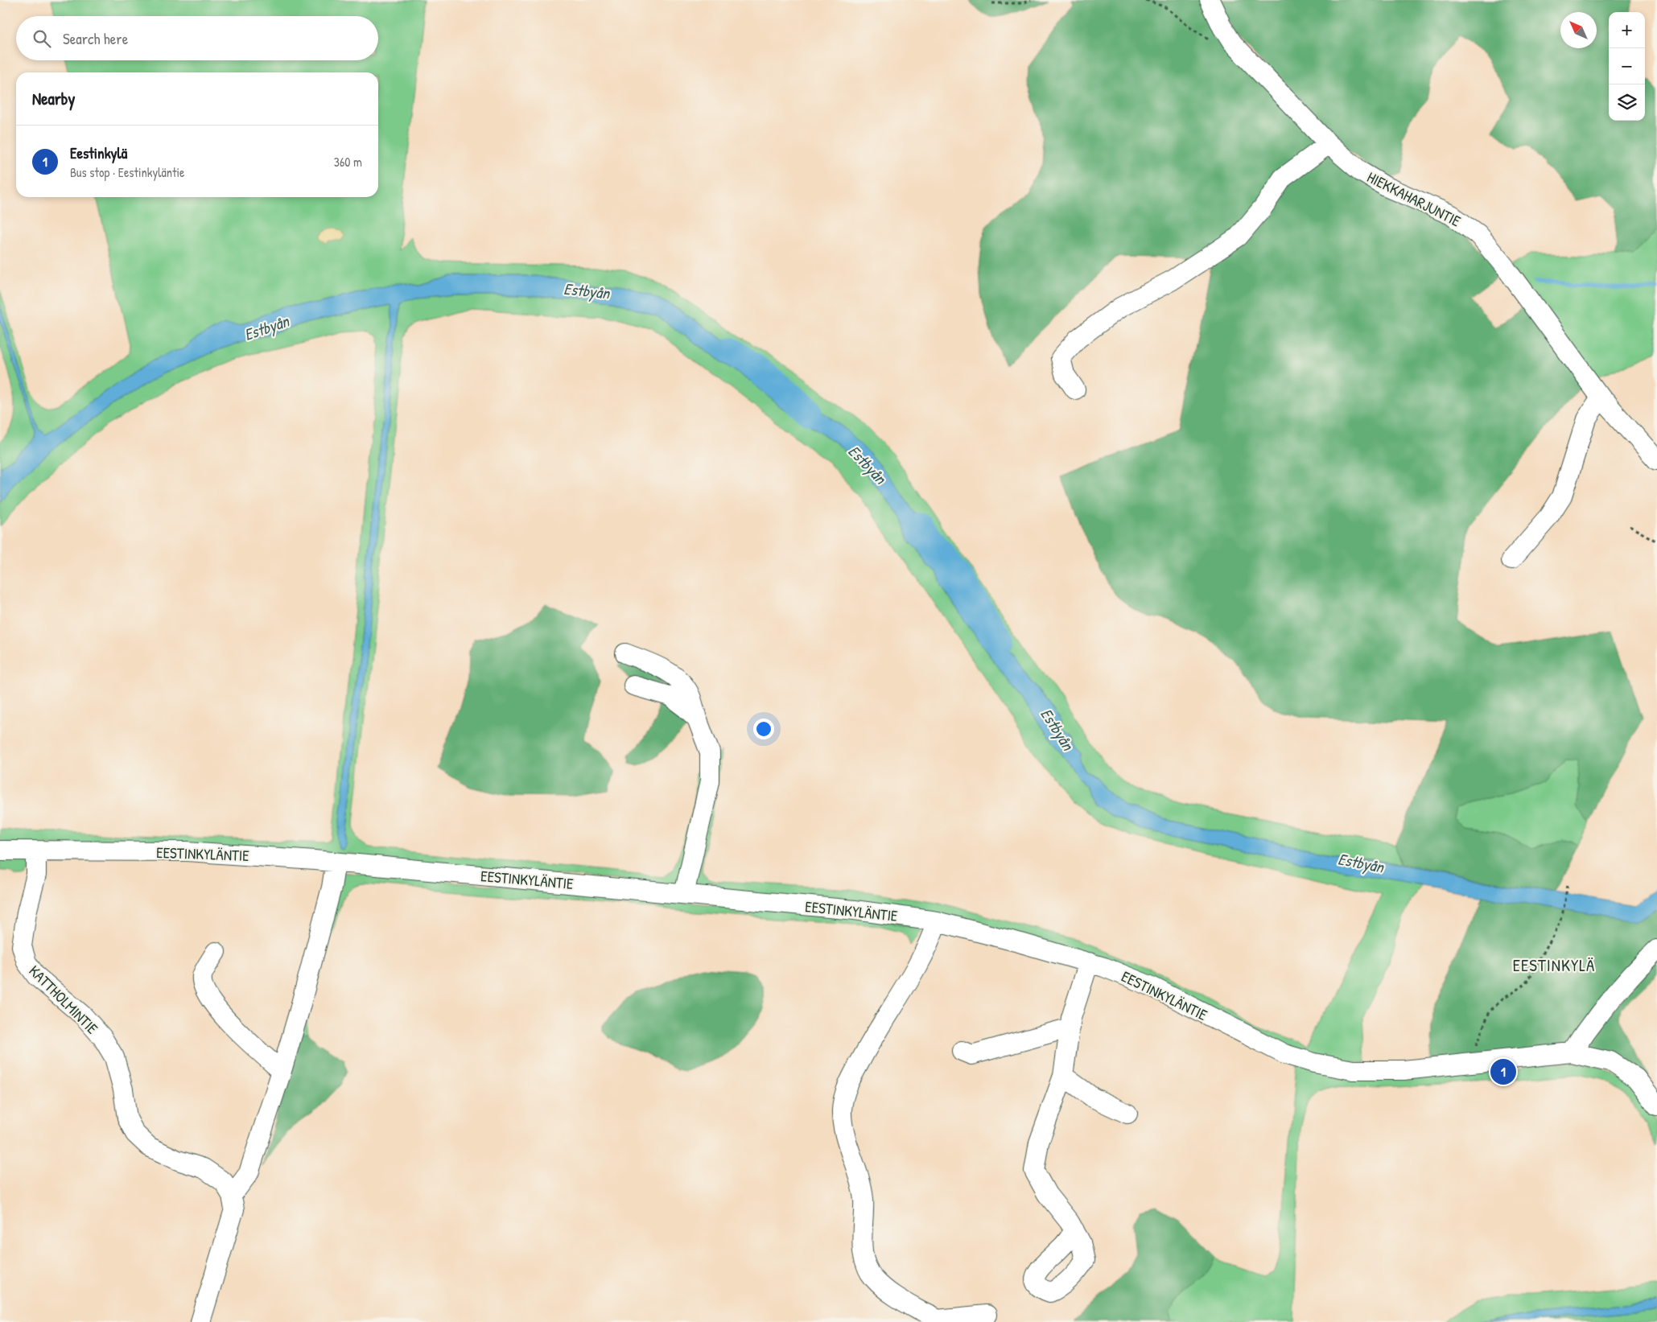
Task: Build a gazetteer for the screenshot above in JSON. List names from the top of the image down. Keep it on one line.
{"streets":{"street":["HIEKKAHARJUNTIE","EESTINKYLÄNTIE","KATTHOLMINTIE"]},"crossings":[["EESTINKYLÄNTIE","KATTHOLMINTIE"]],"districts":["EESTINKYLÄ"],"water":["Estbyån"],"north":"top left","page":{"map_buttons":["+","−"],"search":"Search here","heading":"Nearby","list":[{"mark":"1","name":"Eestinkylä","note":"Bus stop · Eestinkyläntie","value":"360 m"}],"pins":"1"}}
